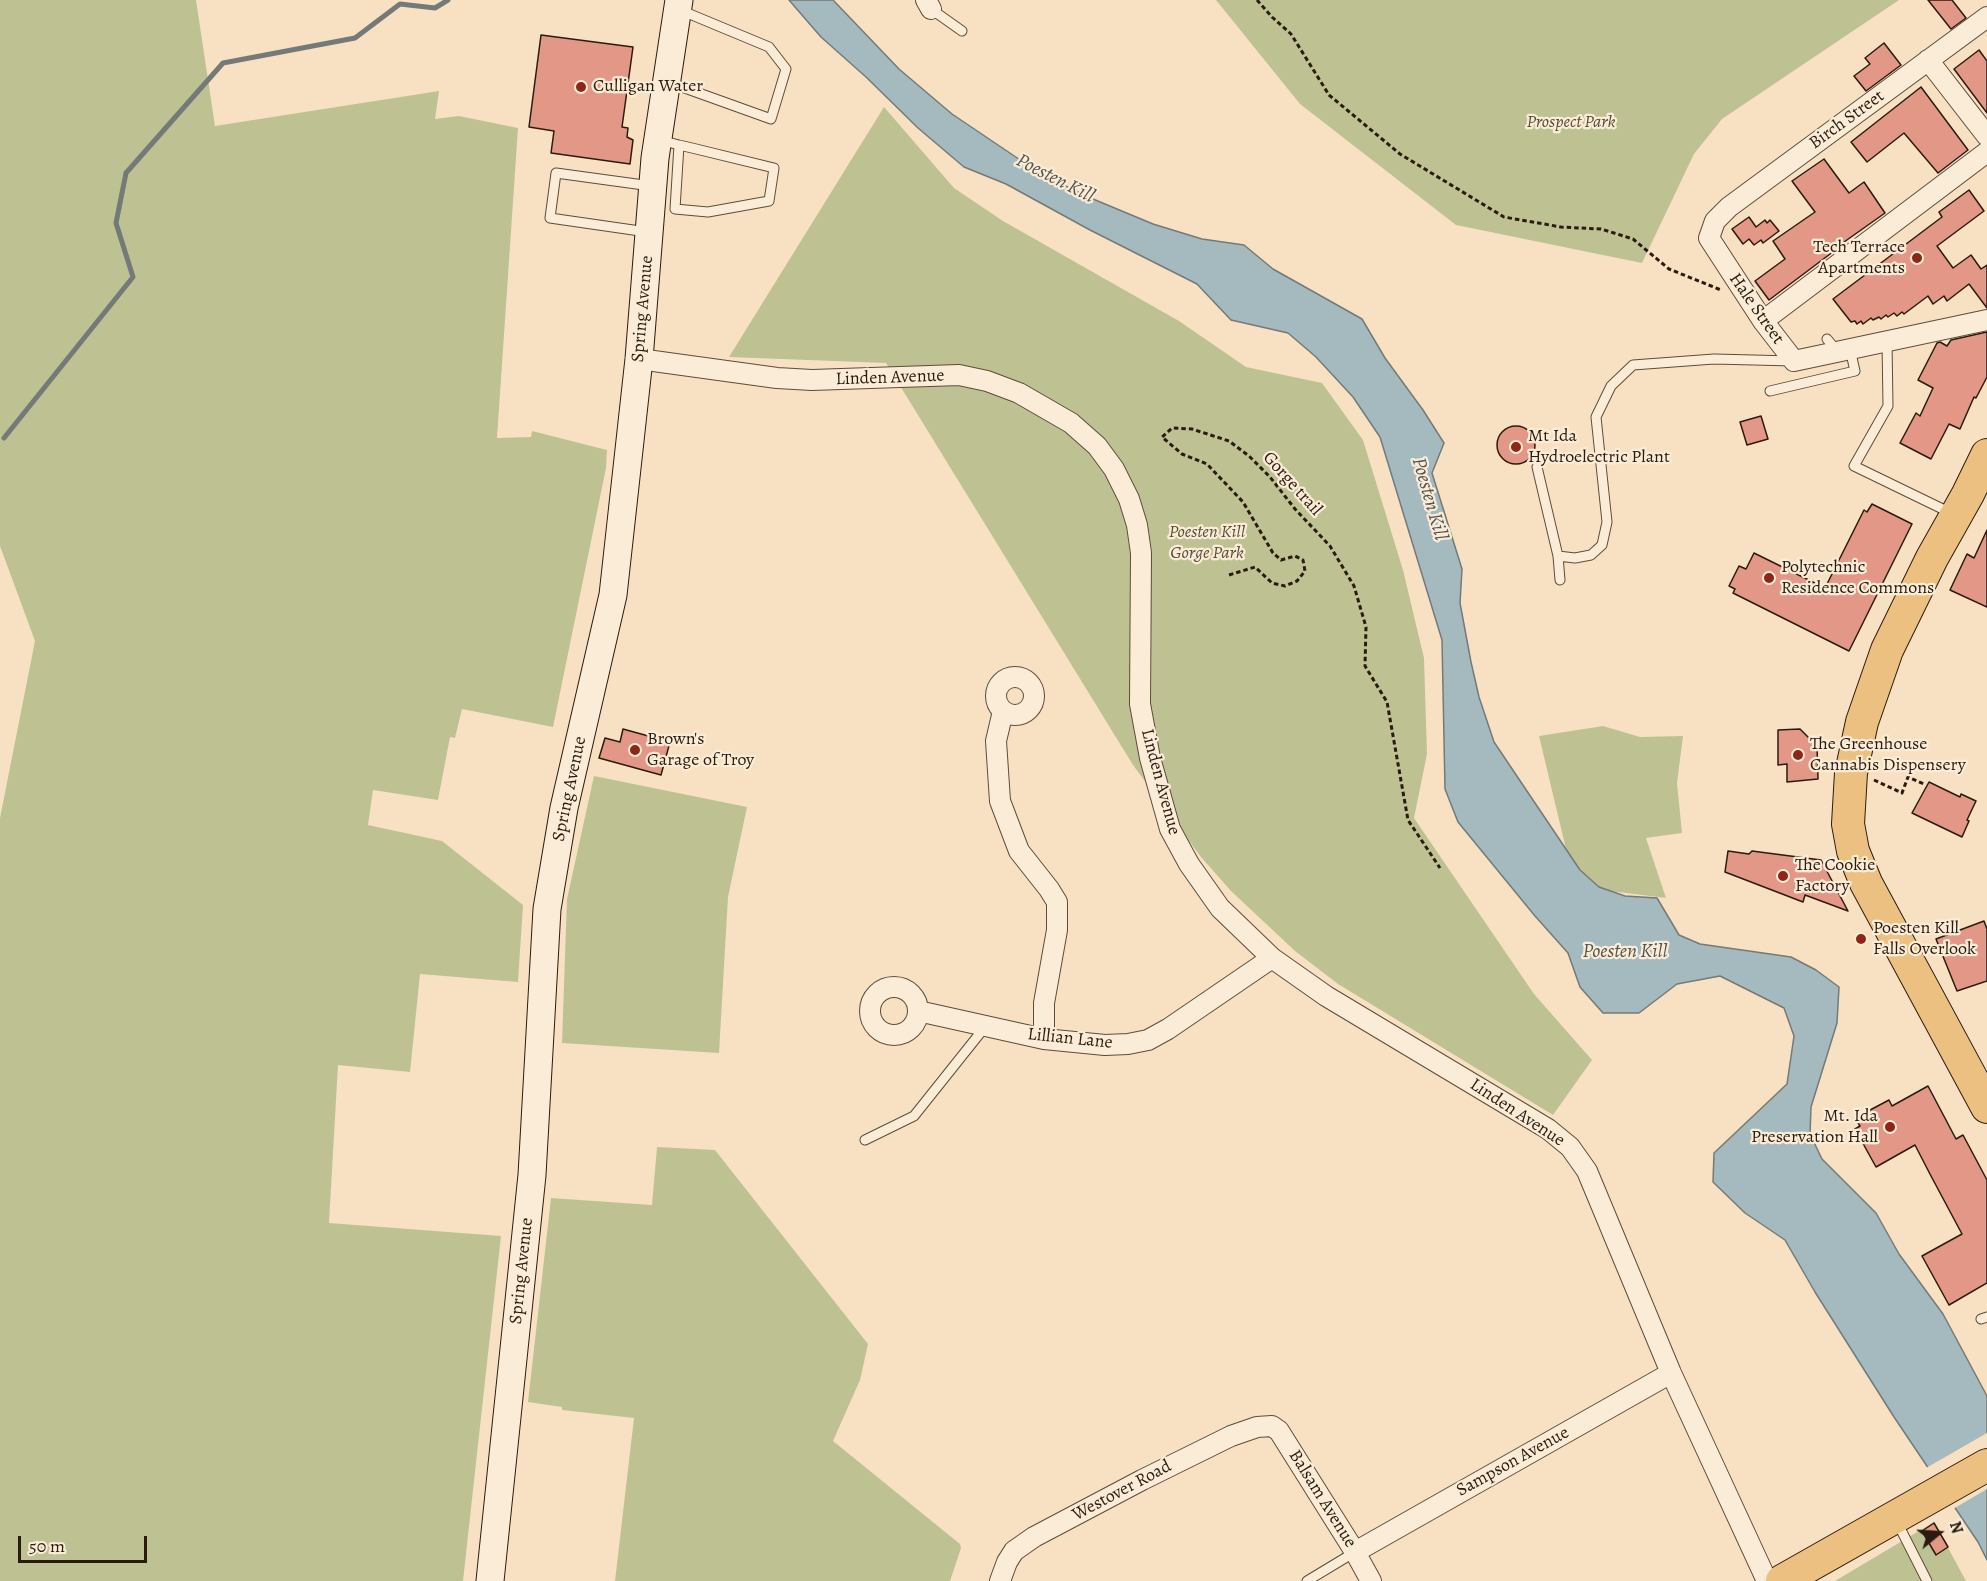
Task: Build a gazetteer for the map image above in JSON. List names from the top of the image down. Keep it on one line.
{"streets":{"street":["Birch Street","Spring Avenue","Hale Street","Linden Avenue","Lillian Lane","Sampson Avenue","Westover Road","Balsam Avenue"],"path":["Gorge trail"]},"crossings":[["Birch Street","Hale Street"],["Spring Avenue","Linden Avenue"],["Linden Avenue","Lillian Lane"],["Linden Avenue","Sampson Avenue"],["Sampson Avenue","Balsam Avenue"],["Westover Road","Balsam Avenue"]],"water":["Poesten Kill"],"parks":["Prospect Park","Poesten Kill Gorge Park"],"places":["Culligan Water","Tech Terrace Apartments","Mt Ida Hydroelectric Plant","Polytechnic Residence Commons","Brown's Garage of Troy","The Greenhouse Cannabis Dispensery","The Cookie Factory","Poesten Kill Falls Overlook","Mt. Ida Preservation Hall"],"scale_bar":"50 m","north":"right"}
